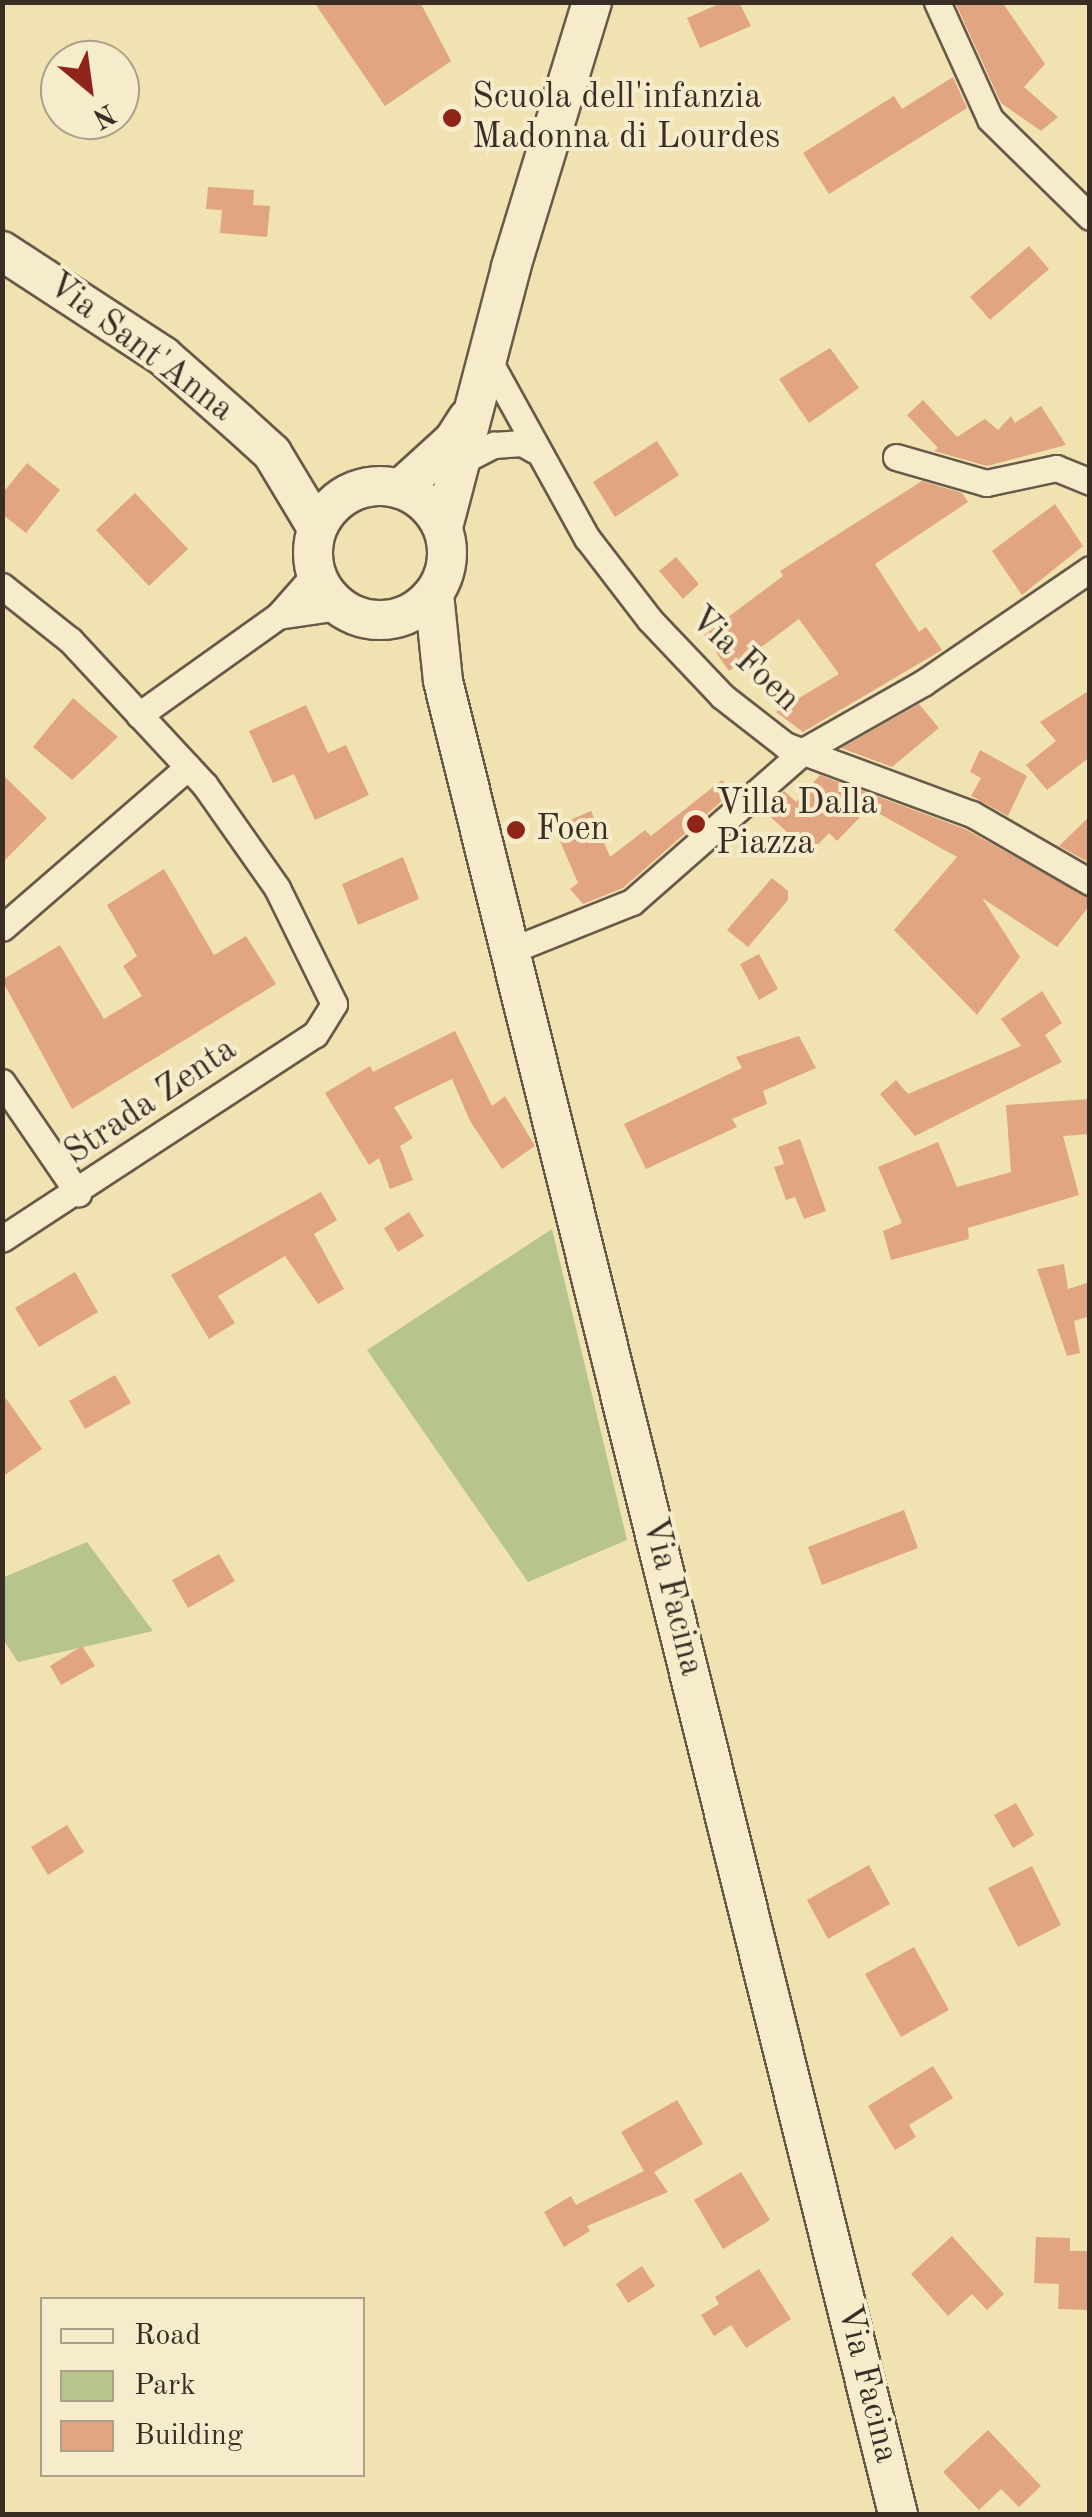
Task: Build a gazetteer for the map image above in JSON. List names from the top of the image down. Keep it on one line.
{"streets":{"main road":["Via Sant'Anna","Via Facina"],"street":["Via Foen","Strada Zenta"]},"crossings":[["Via Sant'Anna","Via Facina"]],"places":["Scuola dell'infanzia Madonna di Lourdes","Villa Dalla Piazza","Foen"],"legend":["Road","Park","Building"],"north":"bottom right"}
